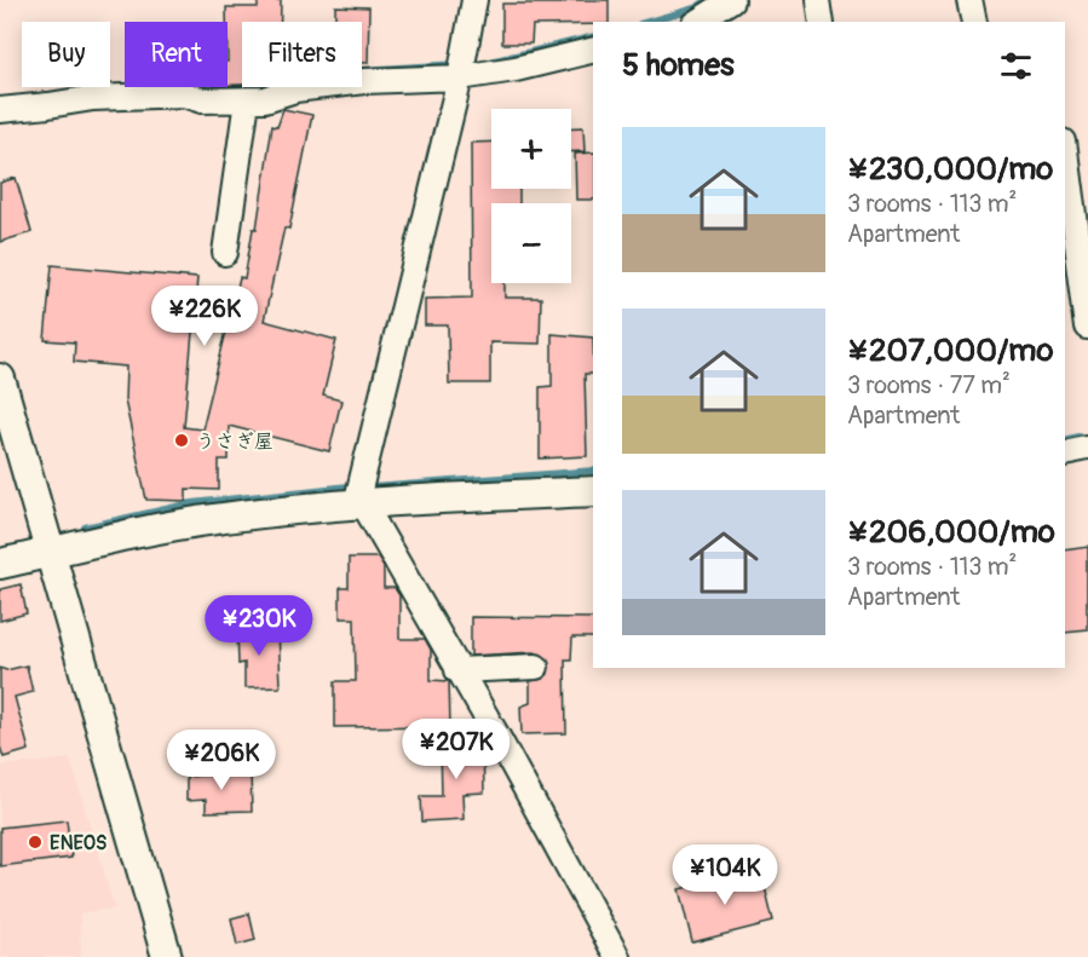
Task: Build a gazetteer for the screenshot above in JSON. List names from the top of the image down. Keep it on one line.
{"places":["うさぎ屋","ENEOS"],"page":{"chip":["Buy","Rent","Filters"],"heading":"5 homes","map_buttons":["+","−"],"list":[{"name":"¥230,000/mo","note":"3 rooms · 113 m² · Apartment"},{"name":"¥207,000/mo","note":"3 rooms · 77 m² · Apartment"},{"name":"¥206,000/mo","note":"3 rooms · 113 m² · Apartment"}],"price":["¥226K","¥230K","¥207K","¥206K","¥104K"]}}
